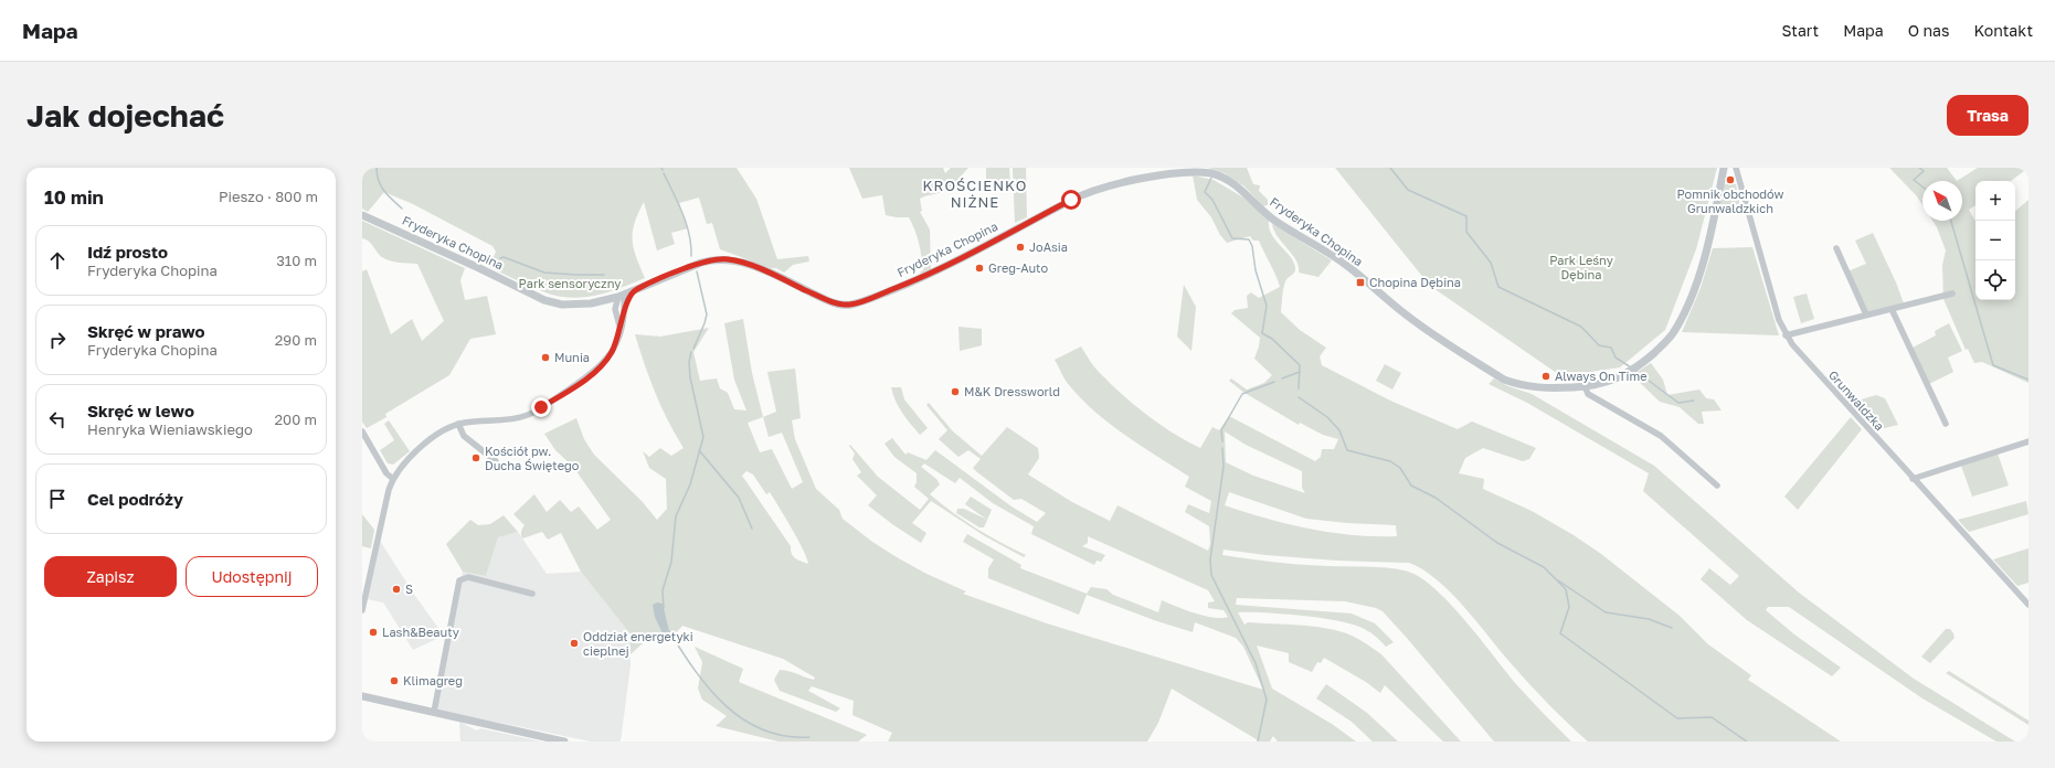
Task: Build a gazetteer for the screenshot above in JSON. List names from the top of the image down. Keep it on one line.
{"streets":{"street":["Fryderyka Chopina","Grunwaldzka"]},"districts":["KROŚCIENKO NIŻNE"],"parks":["Park Leśny Dębina","Park sensoryczny"],"places":{"other":["Pomnik obchodów Grunwaldzkich","JoAsia","Greg-Auto","Munia","Always On Time","M&K Dressworld","Kościół pw. Ducha Świętego","S","Lash&Beauty","Oddział energetyki cieplnej","Klimagreg"],"transit":["Chopina Dębina"]},"north":"top left","page":{"header":"Mapa","nav":["Start","Mapa","O nas","Kontakt"],"buttons":["Trasa",["Zapisz","Udostępnij"]],"title":"Jak dojechać","heading":["10 min","Pieszo · 800 m"],"map_buttons":["+","−"],"list":[["Idź prosto","Fryderyka Chopina","310 m"],["Skręć w prawo","Fryderyka Chopina","290 m"],["Skręć w lewo","Henryka Wieniawskiego","200 m"],"Cel podróży"]}}
